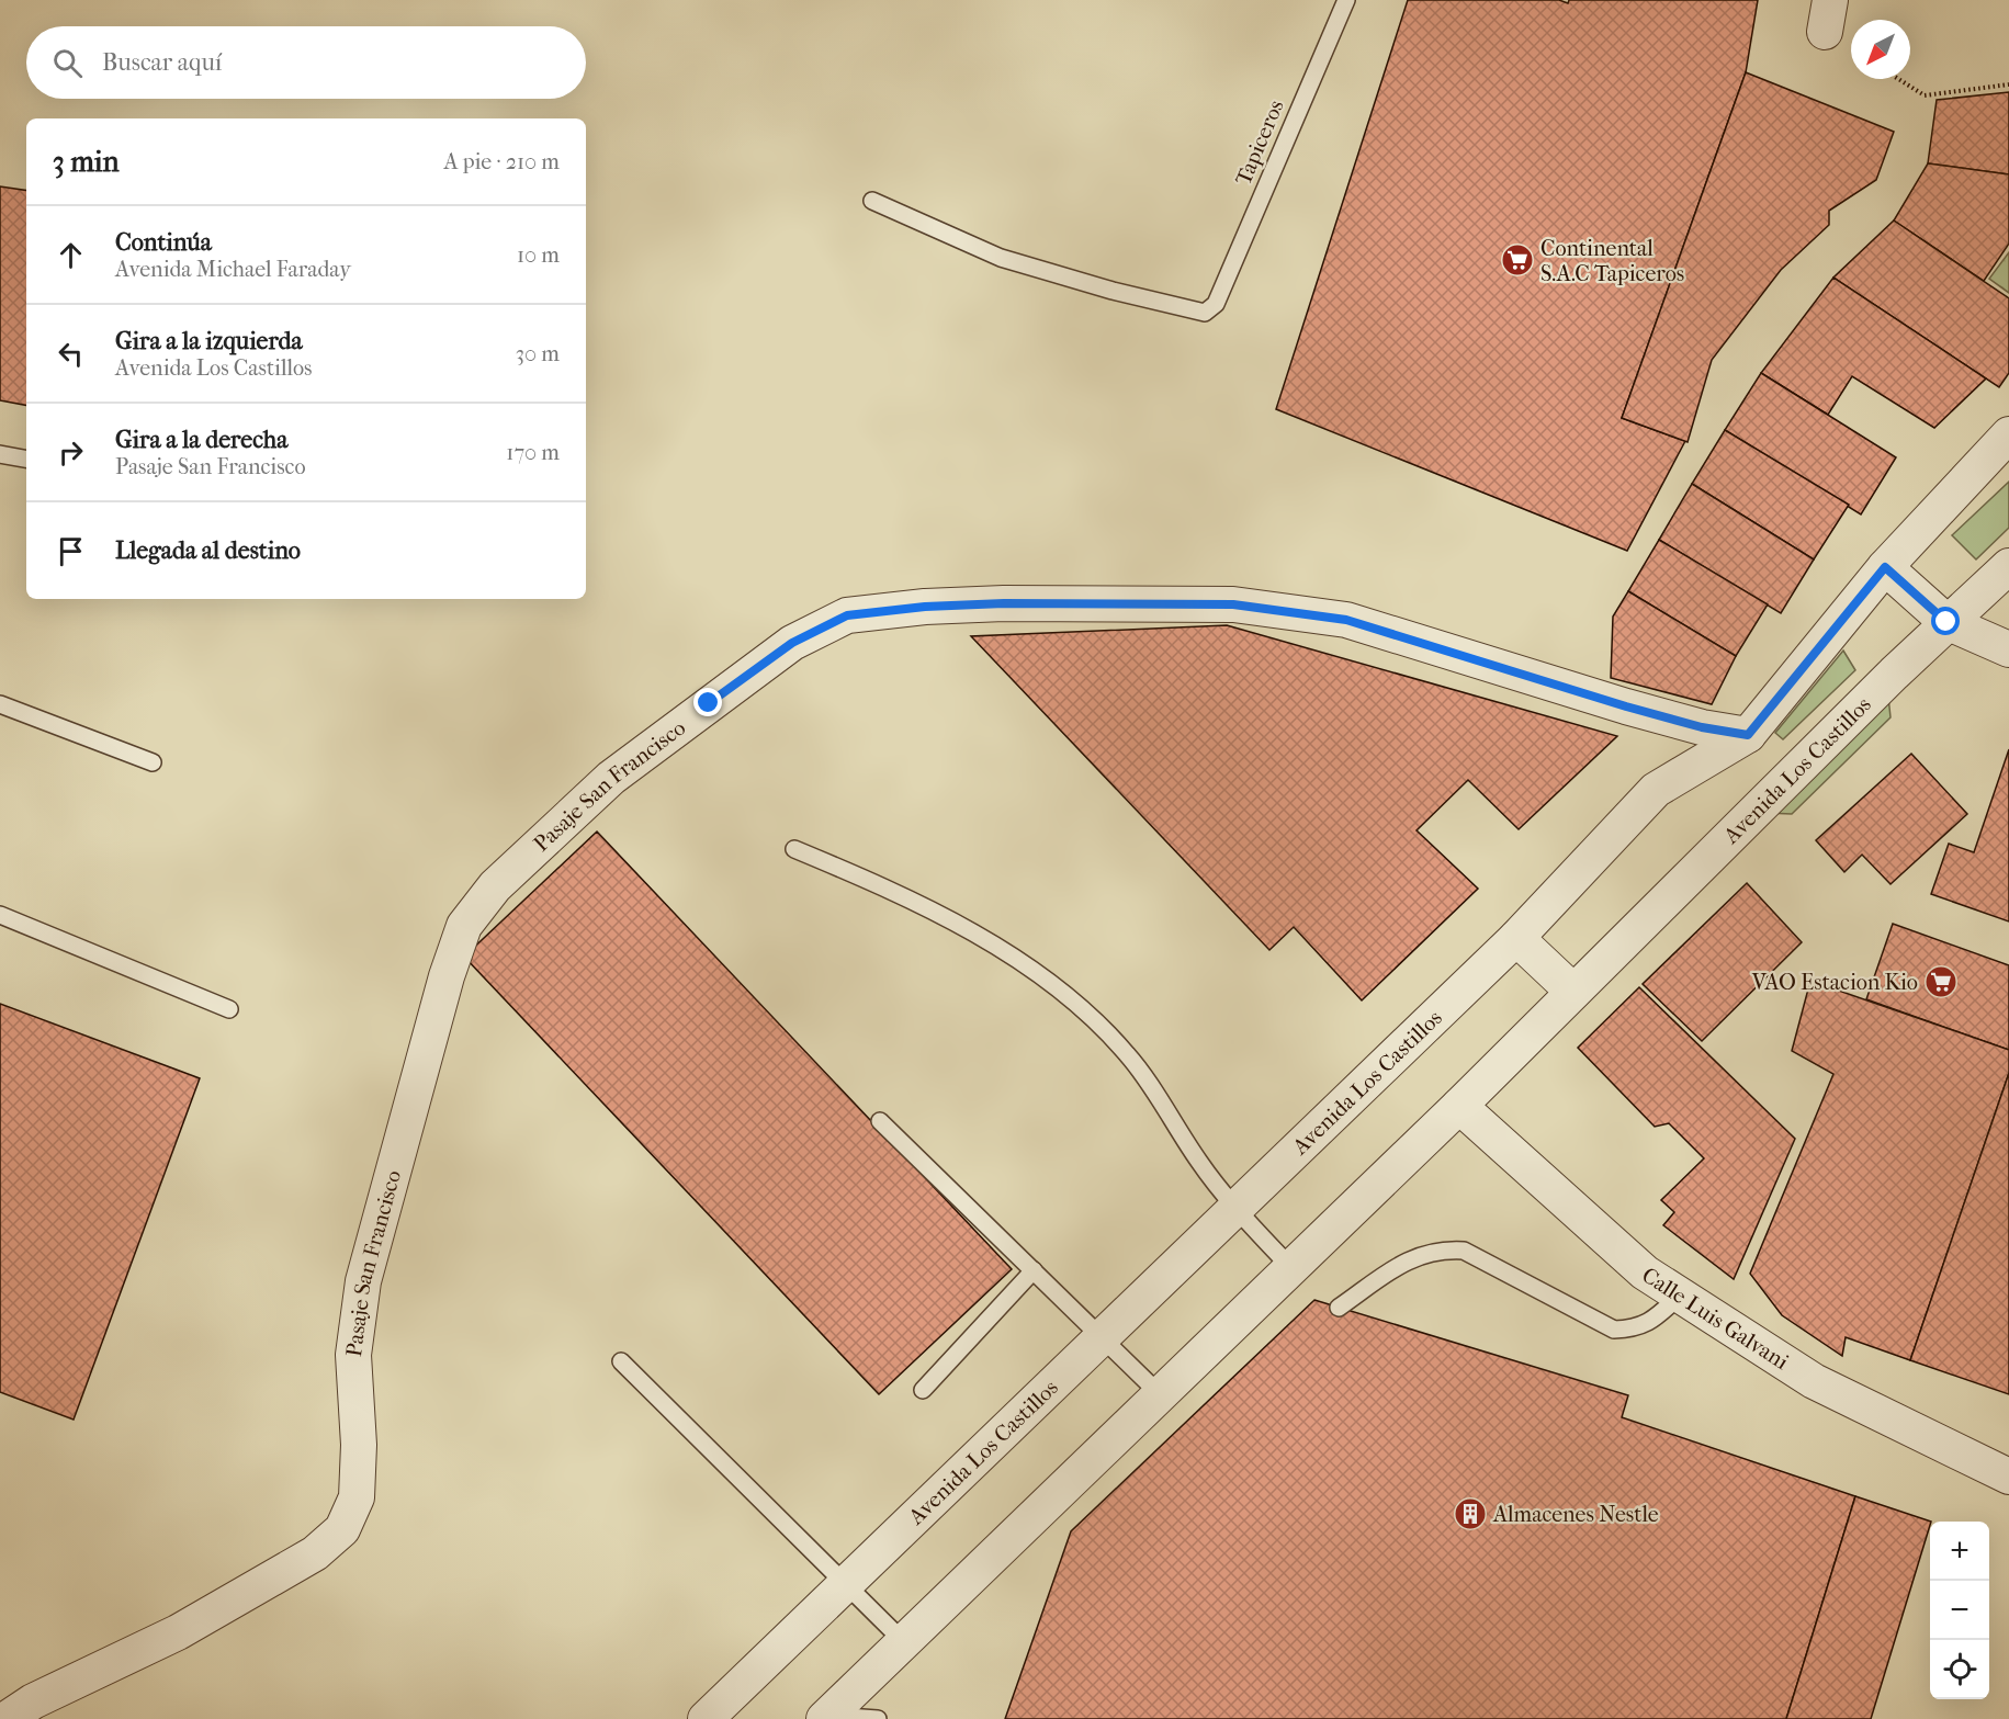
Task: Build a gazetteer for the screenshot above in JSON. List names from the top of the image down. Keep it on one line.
{"streets":{"street":["Avenida Los Castillos","Pasaje San Francisco","Calle Luis Galvani"],"lane":["Tapiceros"]},"crossings":[["Avenida Los Castillos","Pasaje San Francisco"],["Avenida Los Castillos","Calle Luis Galvani"]],"places":{"supermarket":["Continental S.A.C Tapiceros","VAO Estacion Kio"],"building":["Almacenes Nestle"]},"north":"bottom left","page":{"search":"Buscar aquí","heading":["3 min","A pie · 210 m"],"list":[["Continúa","Avenida Michael Faraday","10 m"],["Gira a la izquierda","Avenida Los Castillos","30 m"],["Gira a la derecha","Pasaje San Francisco","170 m"],"Llegada al destino"],"map_buttons":["+","−"]}}
